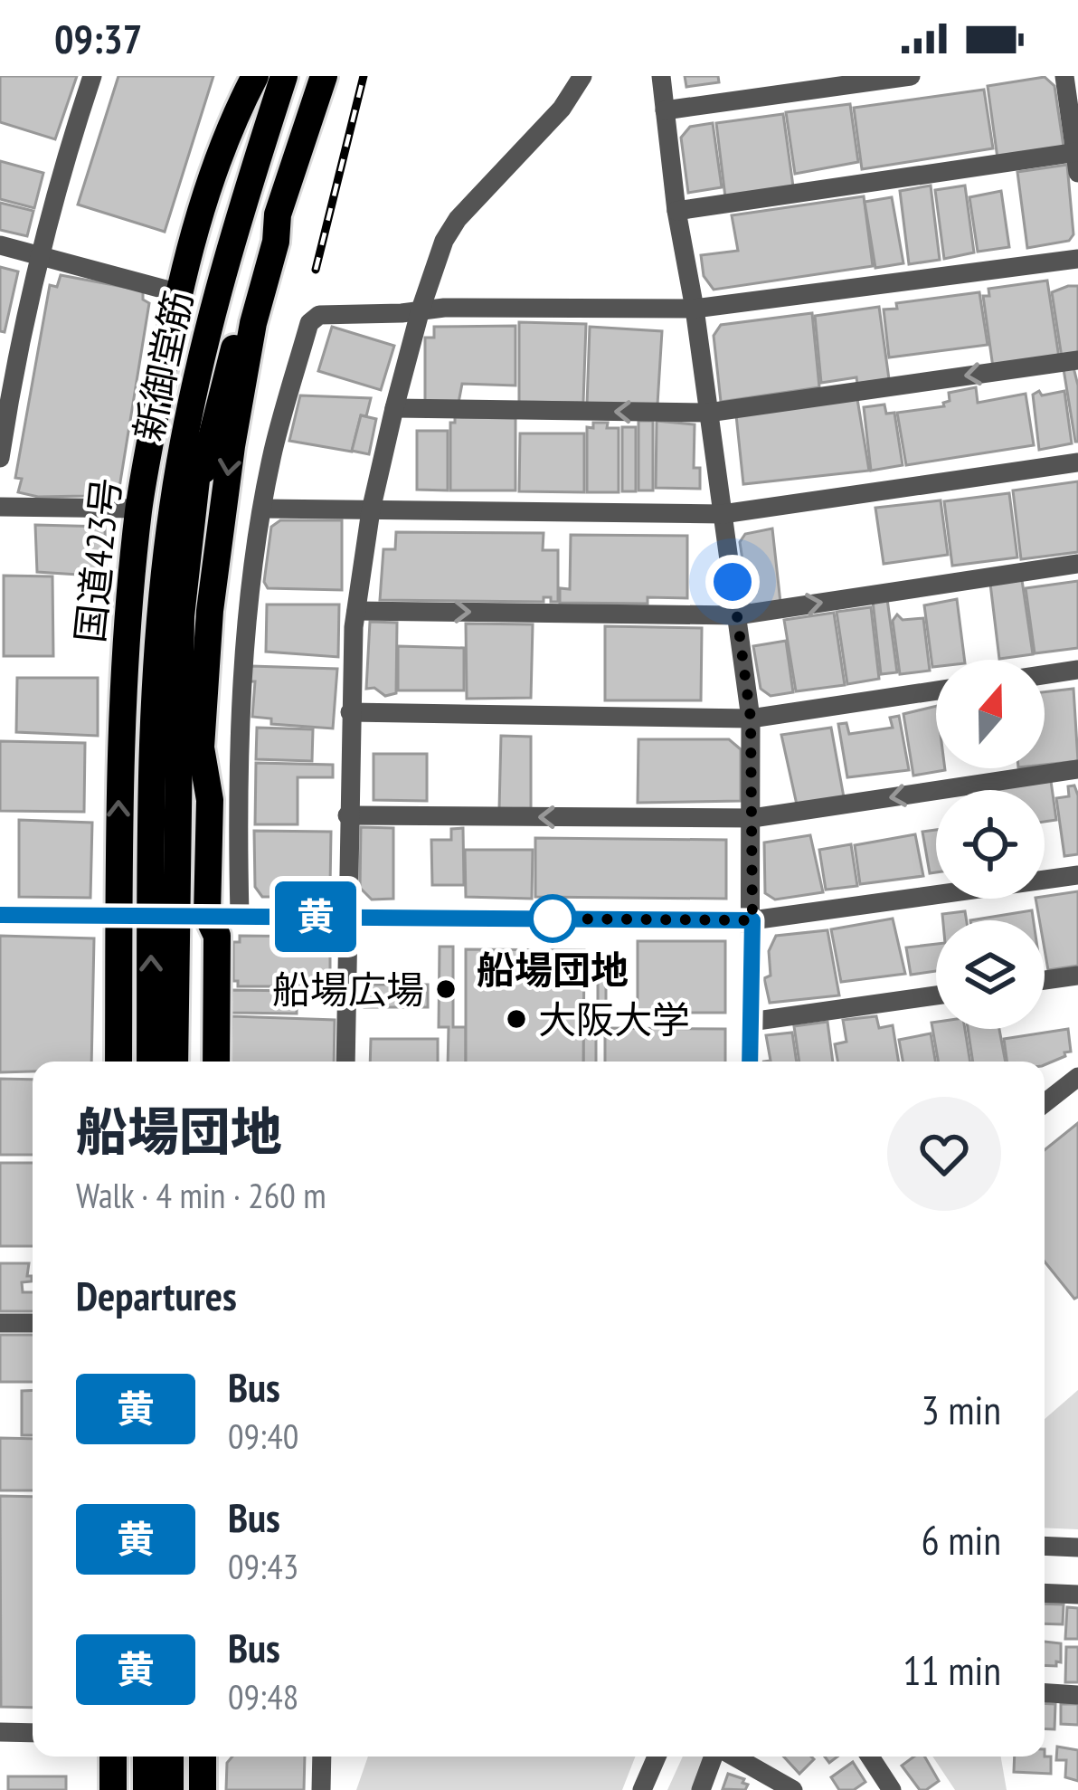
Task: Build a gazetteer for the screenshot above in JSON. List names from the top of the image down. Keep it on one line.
{"streets":{"highway":["新御堂筋","国道423号"]},"places":["船場団地","船場広場","大阪大学"],"lines":["bus line 黄"],"north":"top","page":{"status":"09:37","on_map":"黄","heading":[["船場団地","Walk · 4 min · 260 m"],"Departures"],"list":[{"mark":"黄","name":"Bus","note":"09:40","value":"3 min"},{"mark":"黄","name":"Bus","note":"09:43","value":"6 min"},{"mark":"黄","name":"Bus","note":"09:48","value":"11 min"}]}}
